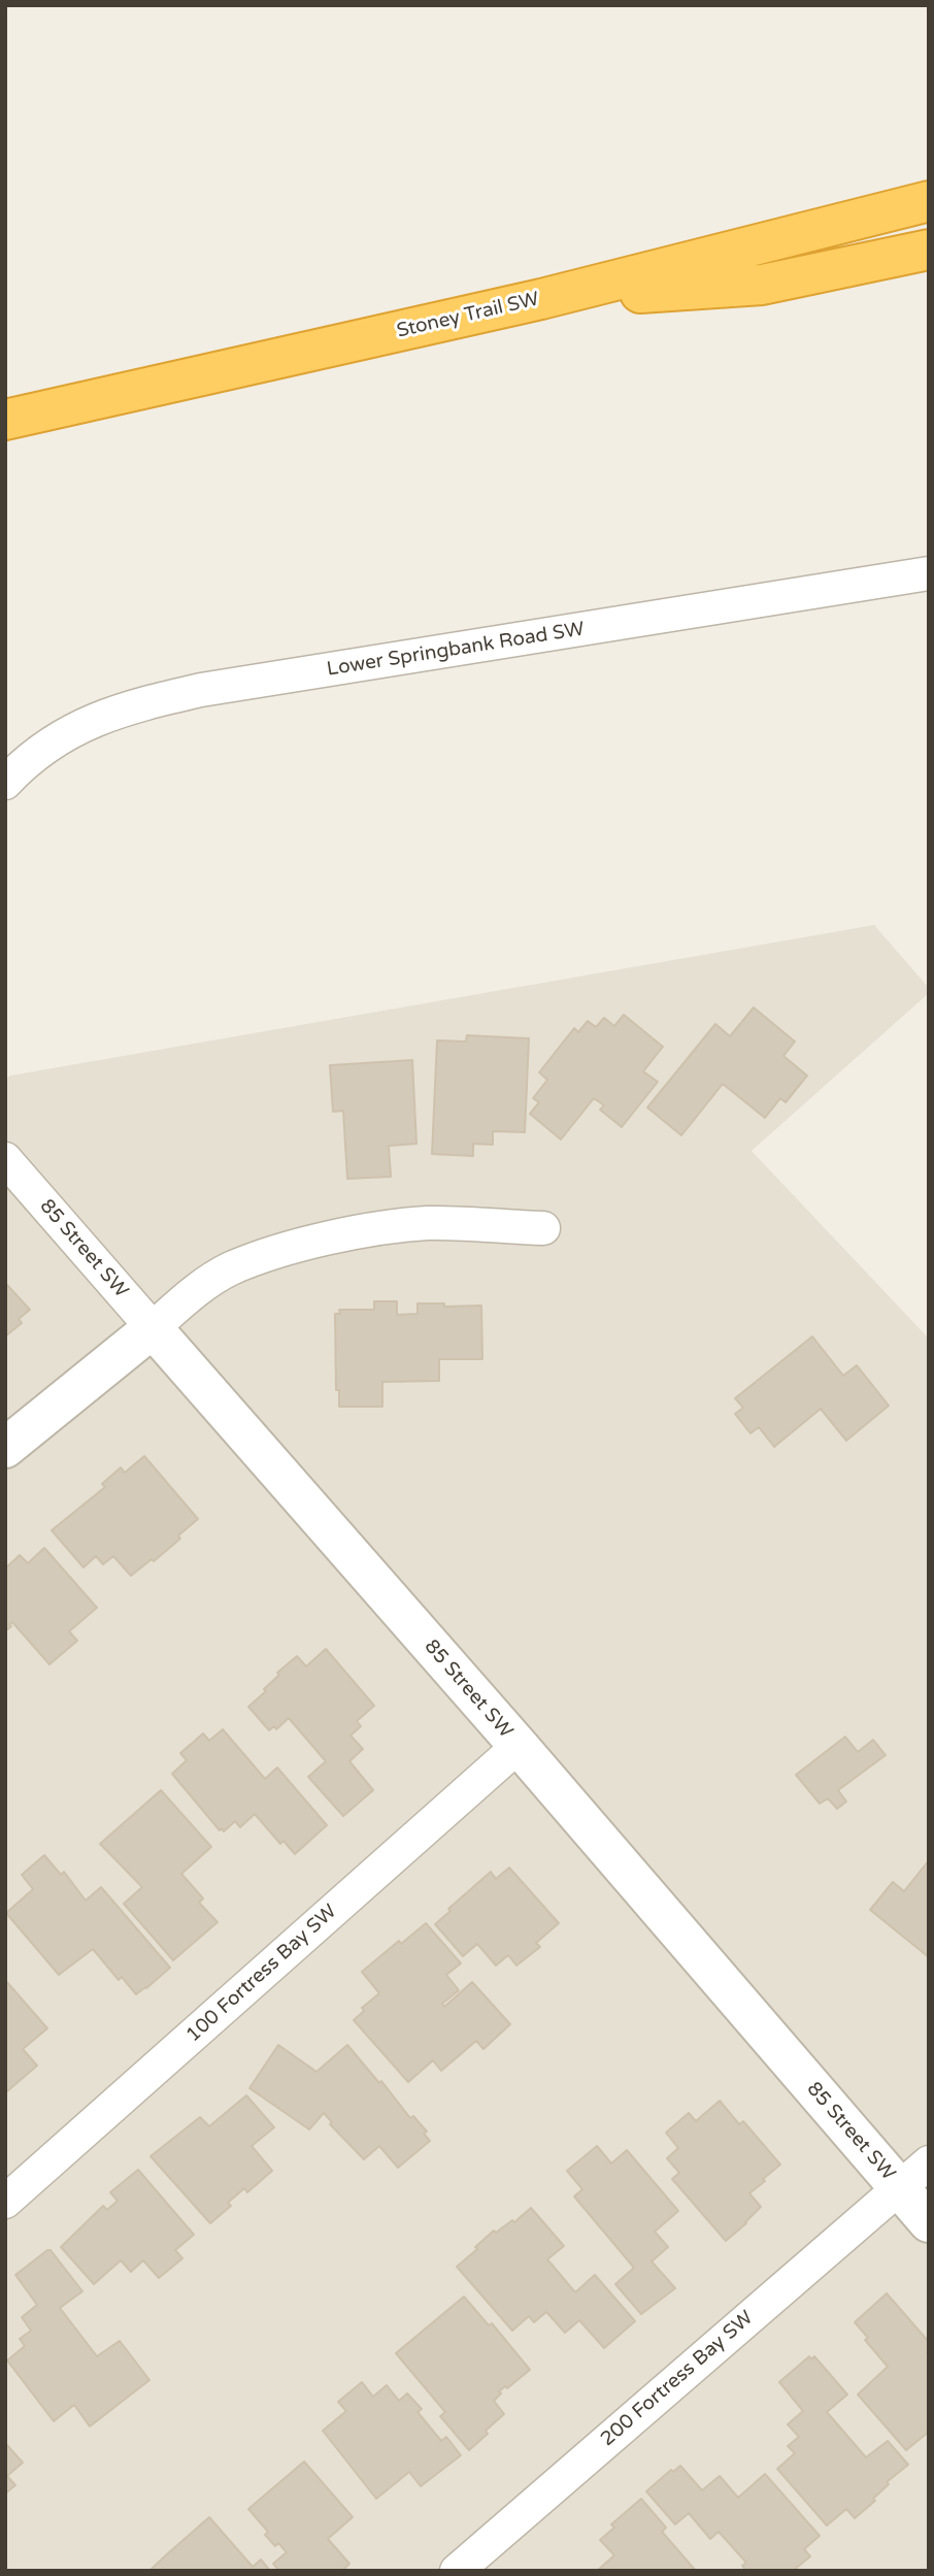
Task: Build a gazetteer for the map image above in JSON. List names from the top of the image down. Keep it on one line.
{"streets":{"highway":["Stoney Trail SW"],"street":["Lower Springbank Road SW","85 Street SW","100 Fortress Bay SW","200 Fortress Bay SW"]},"crossings":[["85 Street SW","100 Fortress Bay SW"],["85 Street SW","200 Fortress Bay SW"]]}
